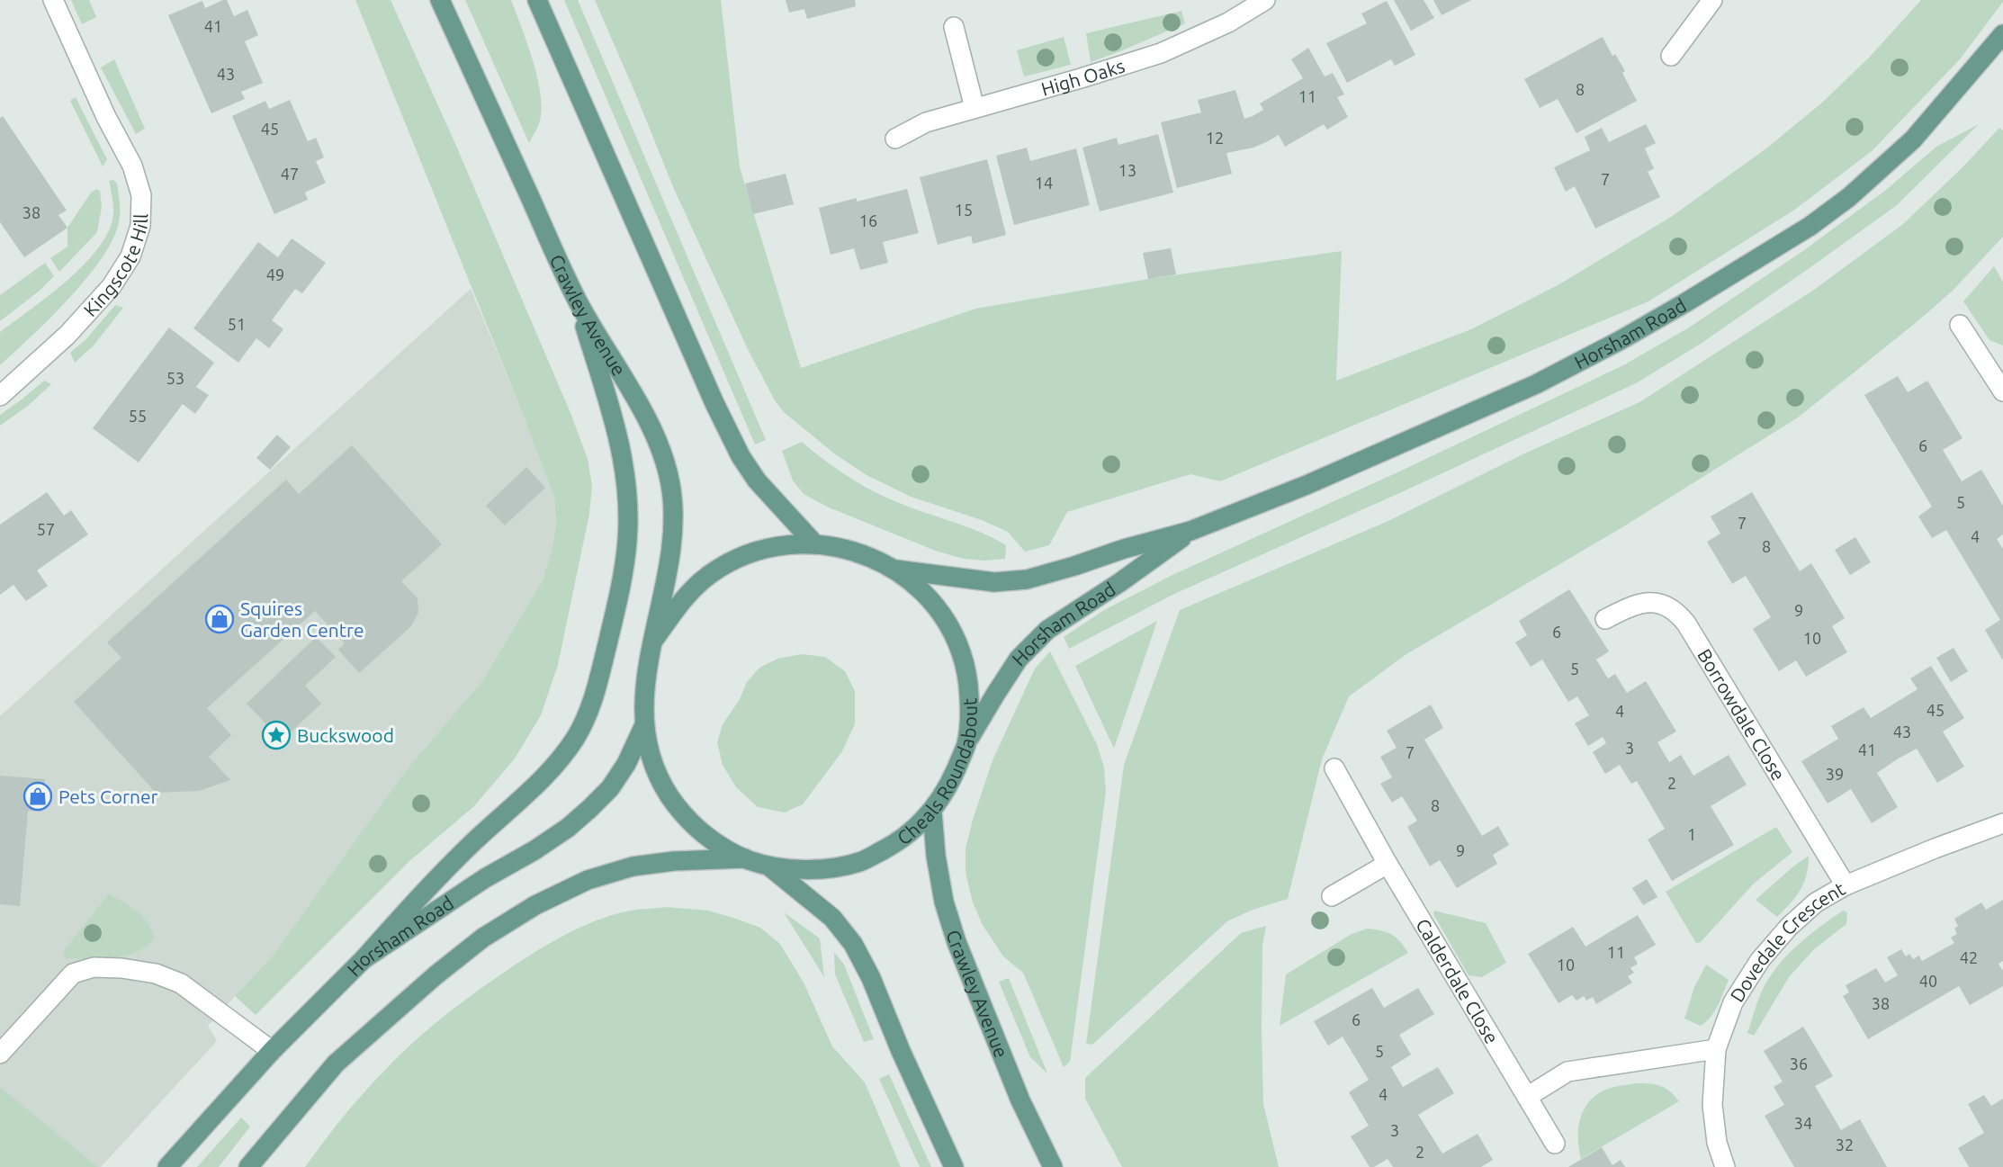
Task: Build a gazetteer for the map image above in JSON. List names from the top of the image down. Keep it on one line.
{"streets":{"main road":["Crawley Avenue","Horsham Road","Cheals Roundabout"],"street":["High Oaks","Kingscote Hill","Borrowdale Close","Dovedale Crescent","Calderdale Close"]},"crossings":[["Crawley Avenue","Cheals Roundabout"],["Horsham Road","Cheals Roundabout"],["Borrowdale Close","Dovedale Crescent"]],"places":{"shop":["Squires Garden Centre","Pets Corner"],"place":["Buckswood"]},"house_numbers":["41","43","8","11","45","12","13","47","7","14","15","38","16","49","51","53","55","6","5","7","57","4","8","9","6","10","5","45","4","43","3","41","7","39","2","8","1","9","11","42","10","40","38","6","5","36","4","34","3","32","2"]}
